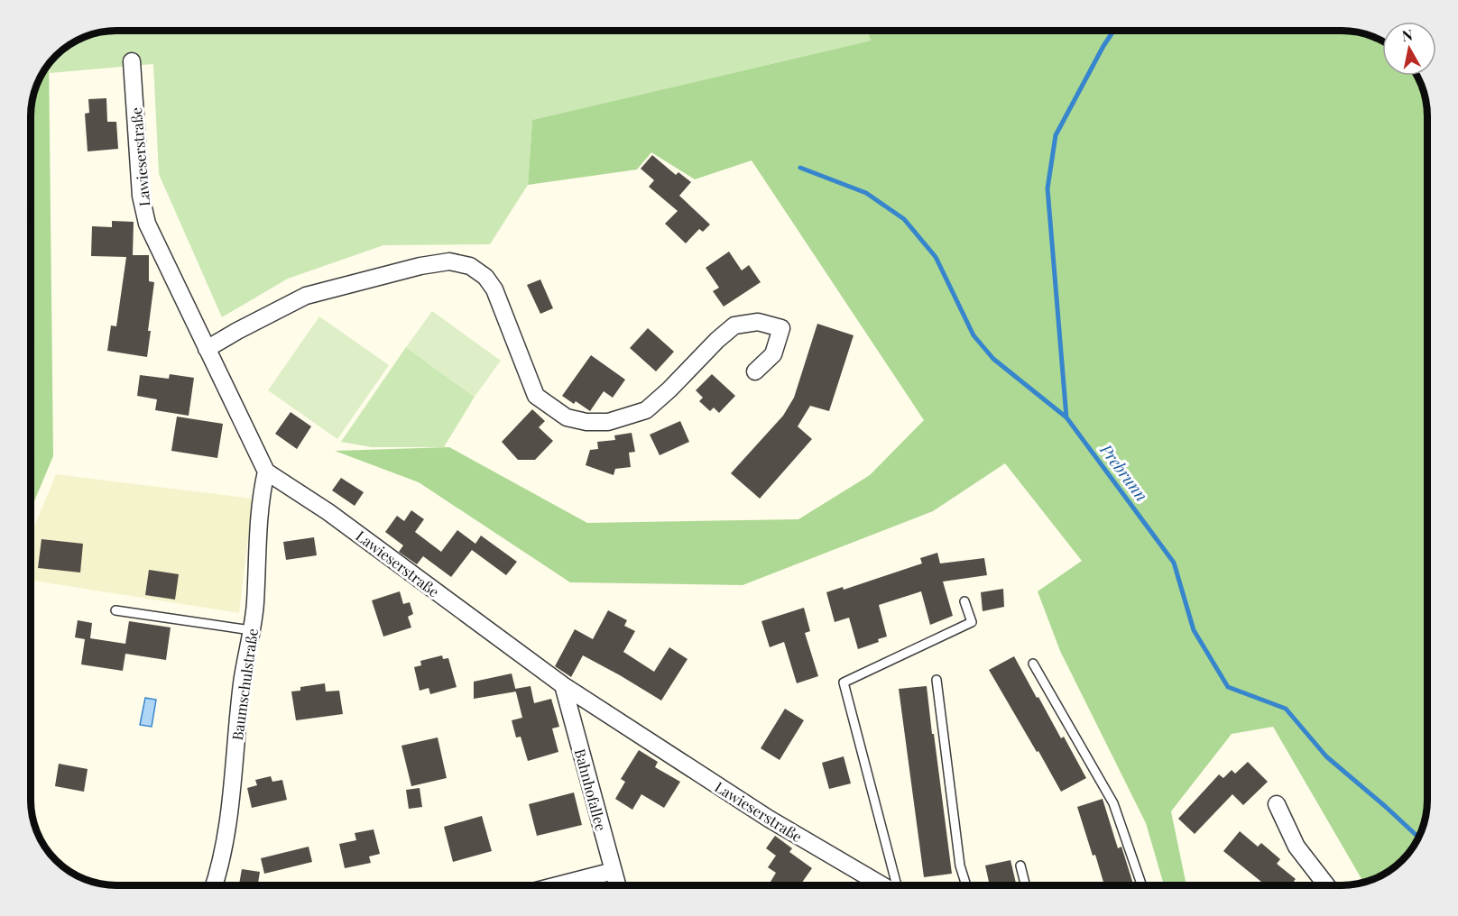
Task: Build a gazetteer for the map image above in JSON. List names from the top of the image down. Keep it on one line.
{"streets":{"street":["Lawieserstraße","Baumschulstraße","Bahnhofallee"]},"crossings":[["Lawieserstraße","Baumschulstraße"],["Lawieserstraße","Bahnhofallee"]],"water":["Prebrunn"],"north":"top"}
